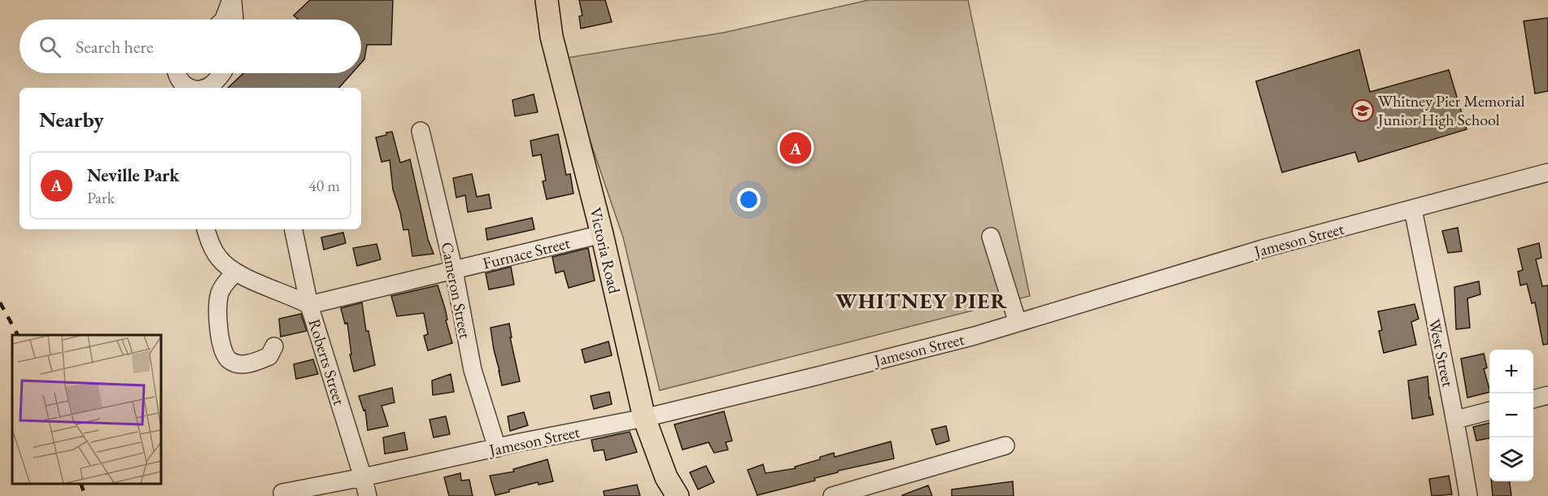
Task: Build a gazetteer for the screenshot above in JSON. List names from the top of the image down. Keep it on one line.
{"streets":{"main road":["Victoria Road"],"street":["Jameson Street","Furnace Street","Cameron Street","West Street","Roberts Street"]},"crossings":[["Jameson Street","Victoria Road"],["Jameson Street","Cameron Street"],["Jameson Street","West Street"],["Jameson Street","Roberts Street"],["Victoria Road","Furnace Street"],["Furnace Street","Cameron Street"],["Furnace Street","Roberts Street"]],"districts":["WHITNEY PIER"],"places":{"school or university":["Whitney Pier Memorial Junior High School"]},"page":{"search":"Search here","heading":"Nearby","pins":"A","list":[{"mark":"A","name":"Neville Park","note":"Park","value":"40 m"}],"map_buttons":["+","−"]}}
